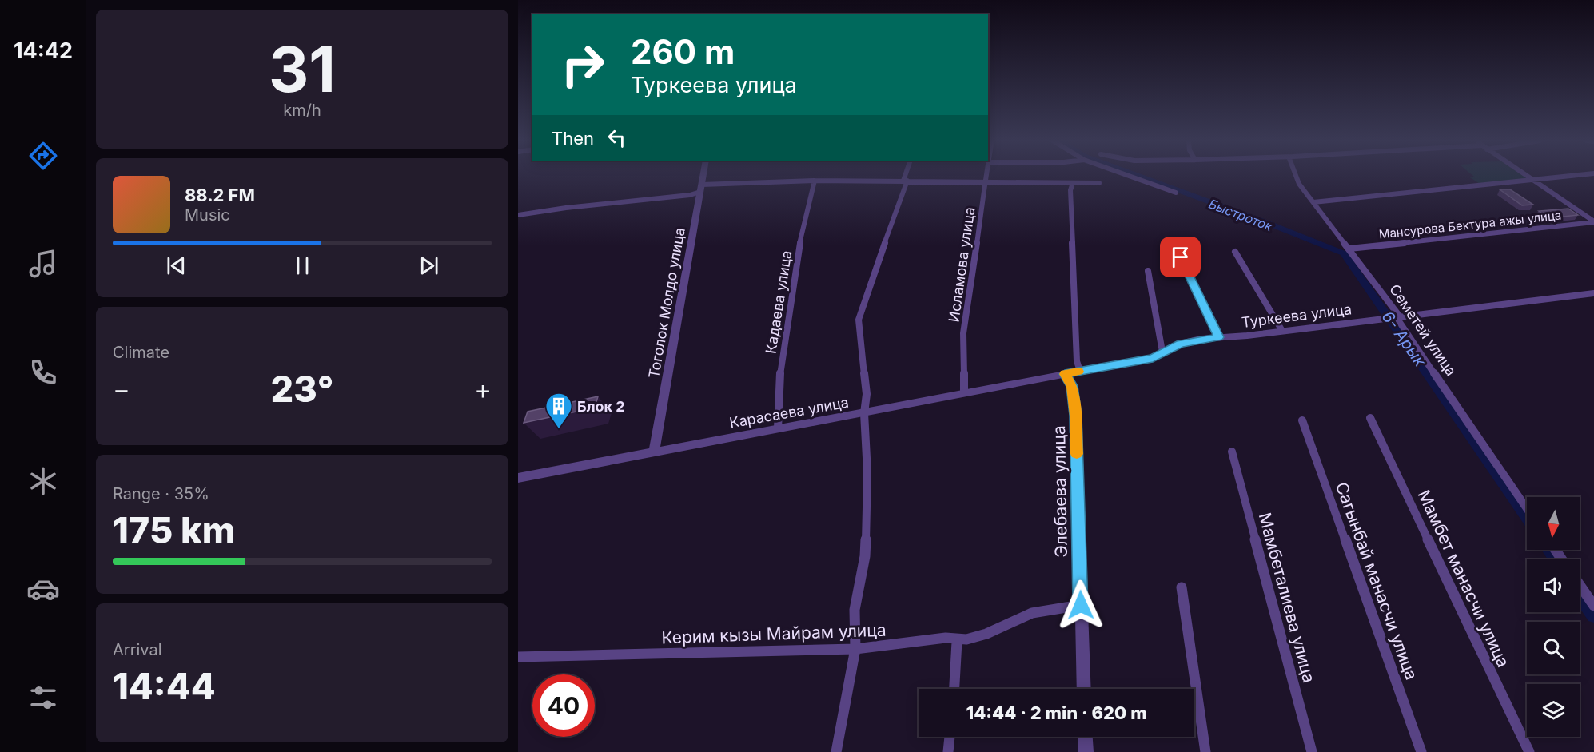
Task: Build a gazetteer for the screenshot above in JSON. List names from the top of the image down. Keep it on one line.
{"streets":{"street":["Мансурова Бектура ажы улица","Исламова улица","Кадаева улица","Тоголок Молдо улица","Туркеева улица","Семетей улица","Карасаева улица","Элебаева улица","Мамбет манасчи улица","Сагынбай манасчи улица","Мамбеталиева улица","Керим кызы Майрам улица"]},"crossings":[["Мансурова Бектура ажы улица","Семетей улица"],["Исламова улица","Карасаева улица"],["Кадаева улица","Карасаева улица"],["Тоголок Молдо улица","Карасаева улица"],["Туркеева улица","Семетей улица"],["Туркеева улица","Карасаева улица"],["Туркеева улица","Элебаева улица"],["Карасаева улица","Элебаева улица"],["Элебаева улица","Керим кызы Майрам улица"]],"water":["Быстроток","6- Арык"],"places":{"building":["Блок 2"]},"north":"bottom","page":{"tabs":"14:42","tile":[["31","km/h"],"Climate",["Range · 35%","175 km"],["Arrival","14:44"]],"turn":["260 m","Туркеева улица"],"then":"Then","song":["88.2 FM","Music"],"heat":["−","23°","+"],"limit":"40","trip":"14:44 · 2 min · 620 m"}}
